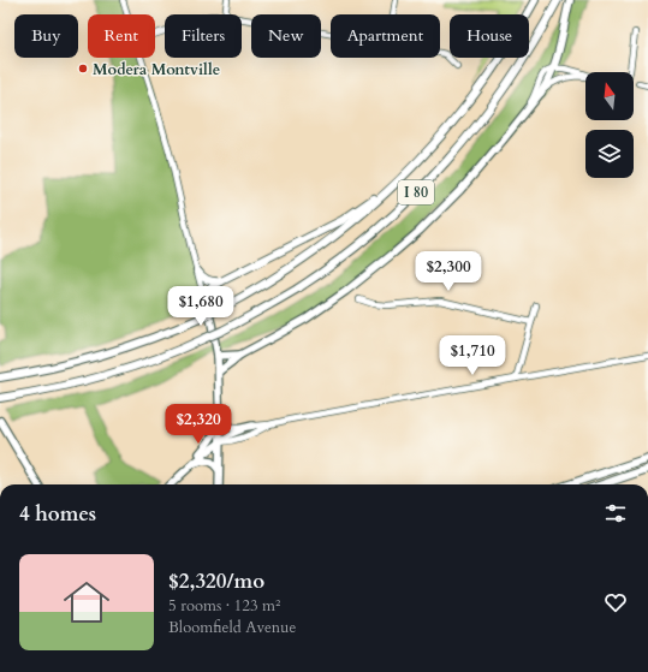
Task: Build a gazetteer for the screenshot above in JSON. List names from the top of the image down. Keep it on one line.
{"streets":{"highway":["I 80"]},"places":["Modera Montville"],"north":"top","page":{"chip":["Buy","Rent","Filters","New","Apartment","House"],"price":["$2,300","$1,680","$1,710","$2,320"],"heading":"4 homes","list":[{"name":"$2,320/mo","note":"5 rooms · 123 m² · Bloomfield Avenue"}]}}
